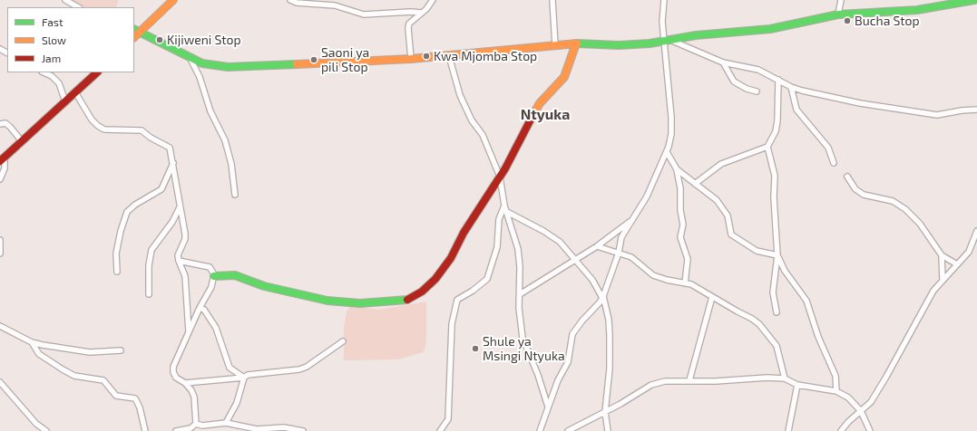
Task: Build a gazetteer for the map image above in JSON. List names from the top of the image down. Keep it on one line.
{"districts":["Ntyuka"],"places":["Bucha Stop","Kijiweni Stop","Kwa Mjomba Stop","Saoni ya pili Stop","Shule ya Msingi Ntyuka"],"legend":["Fast","Slow","Jam"]}
